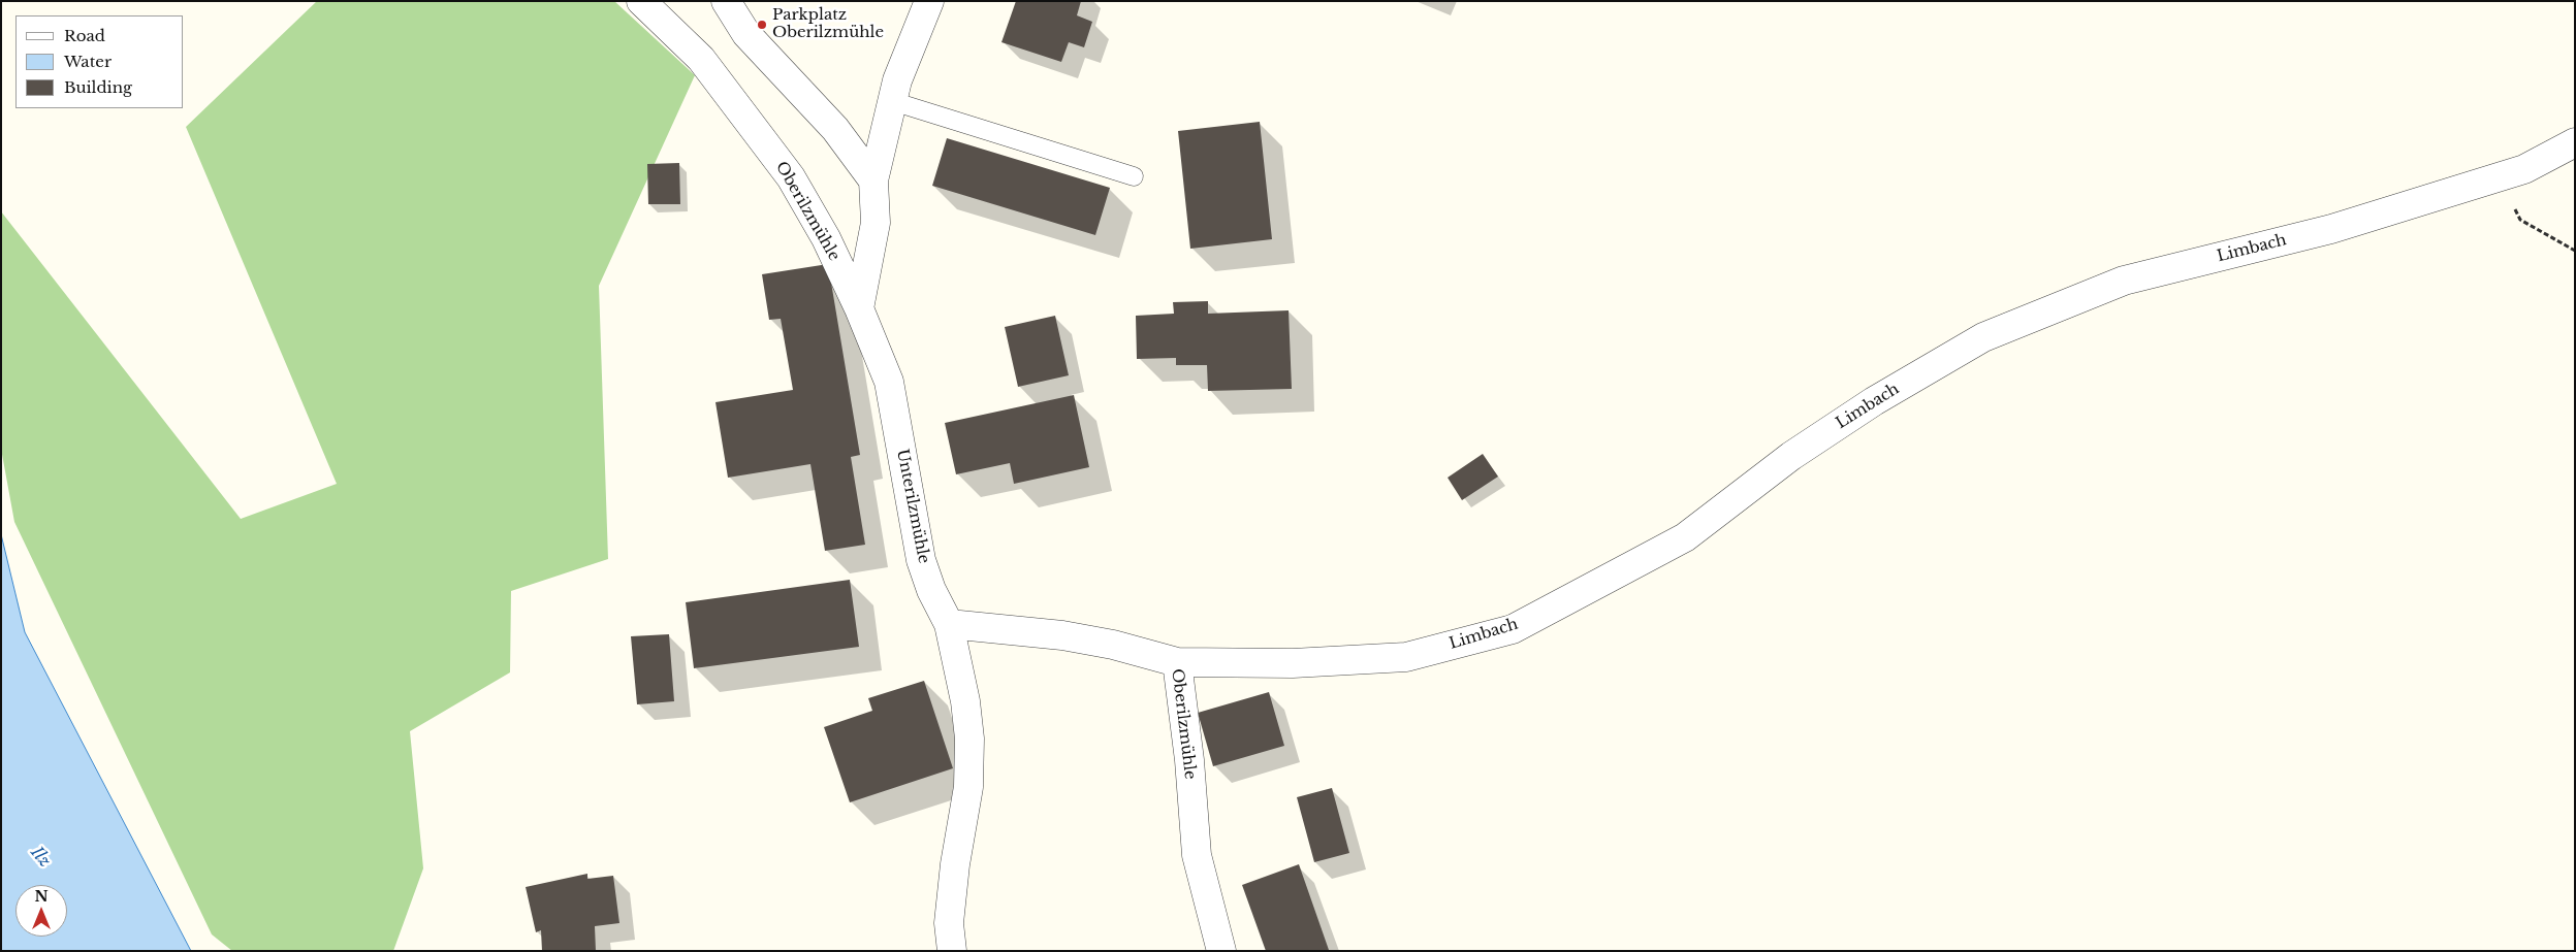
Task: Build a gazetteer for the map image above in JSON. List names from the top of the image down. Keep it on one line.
{"streets":{"street":["Oberilzmühle","Limbach","Unterilzmühle"]},"crossings":[["Oberilzmühle","Limbach"],["Oberilzmühle","Unterilzmühle"]],"water":["Ilz"],"places":["Parkplatz Oberilzmühle"],"legend":["Road","Water","Building"],"north":"top"}
